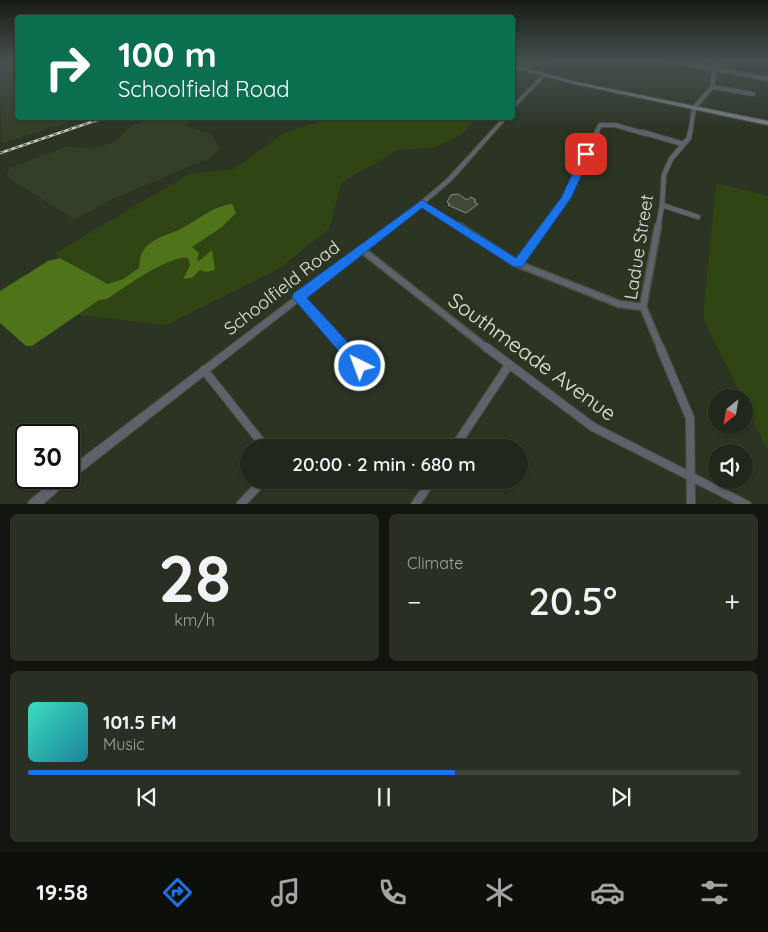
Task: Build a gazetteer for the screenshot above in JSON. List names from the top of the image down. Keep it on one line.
{"streets":{"street":["Ladue Street","Schoolfield Road","Southmeade Avenue"]},"crossings":[["Ladue Street","Southmeade Avenue"],["Schoolfield Road","Southmeade Avenue"]],"north":"bottom left","page":{"turn":["100 m","Schoolfield Road"],"limit":"30","trip":"20:00 · 2 min · 680 m","tile":[["28","km/h"],"Climate"],"heat":["−","20.5°","+"],"song":["101.5 FM","Music"],"tabs":"19:58"}}
